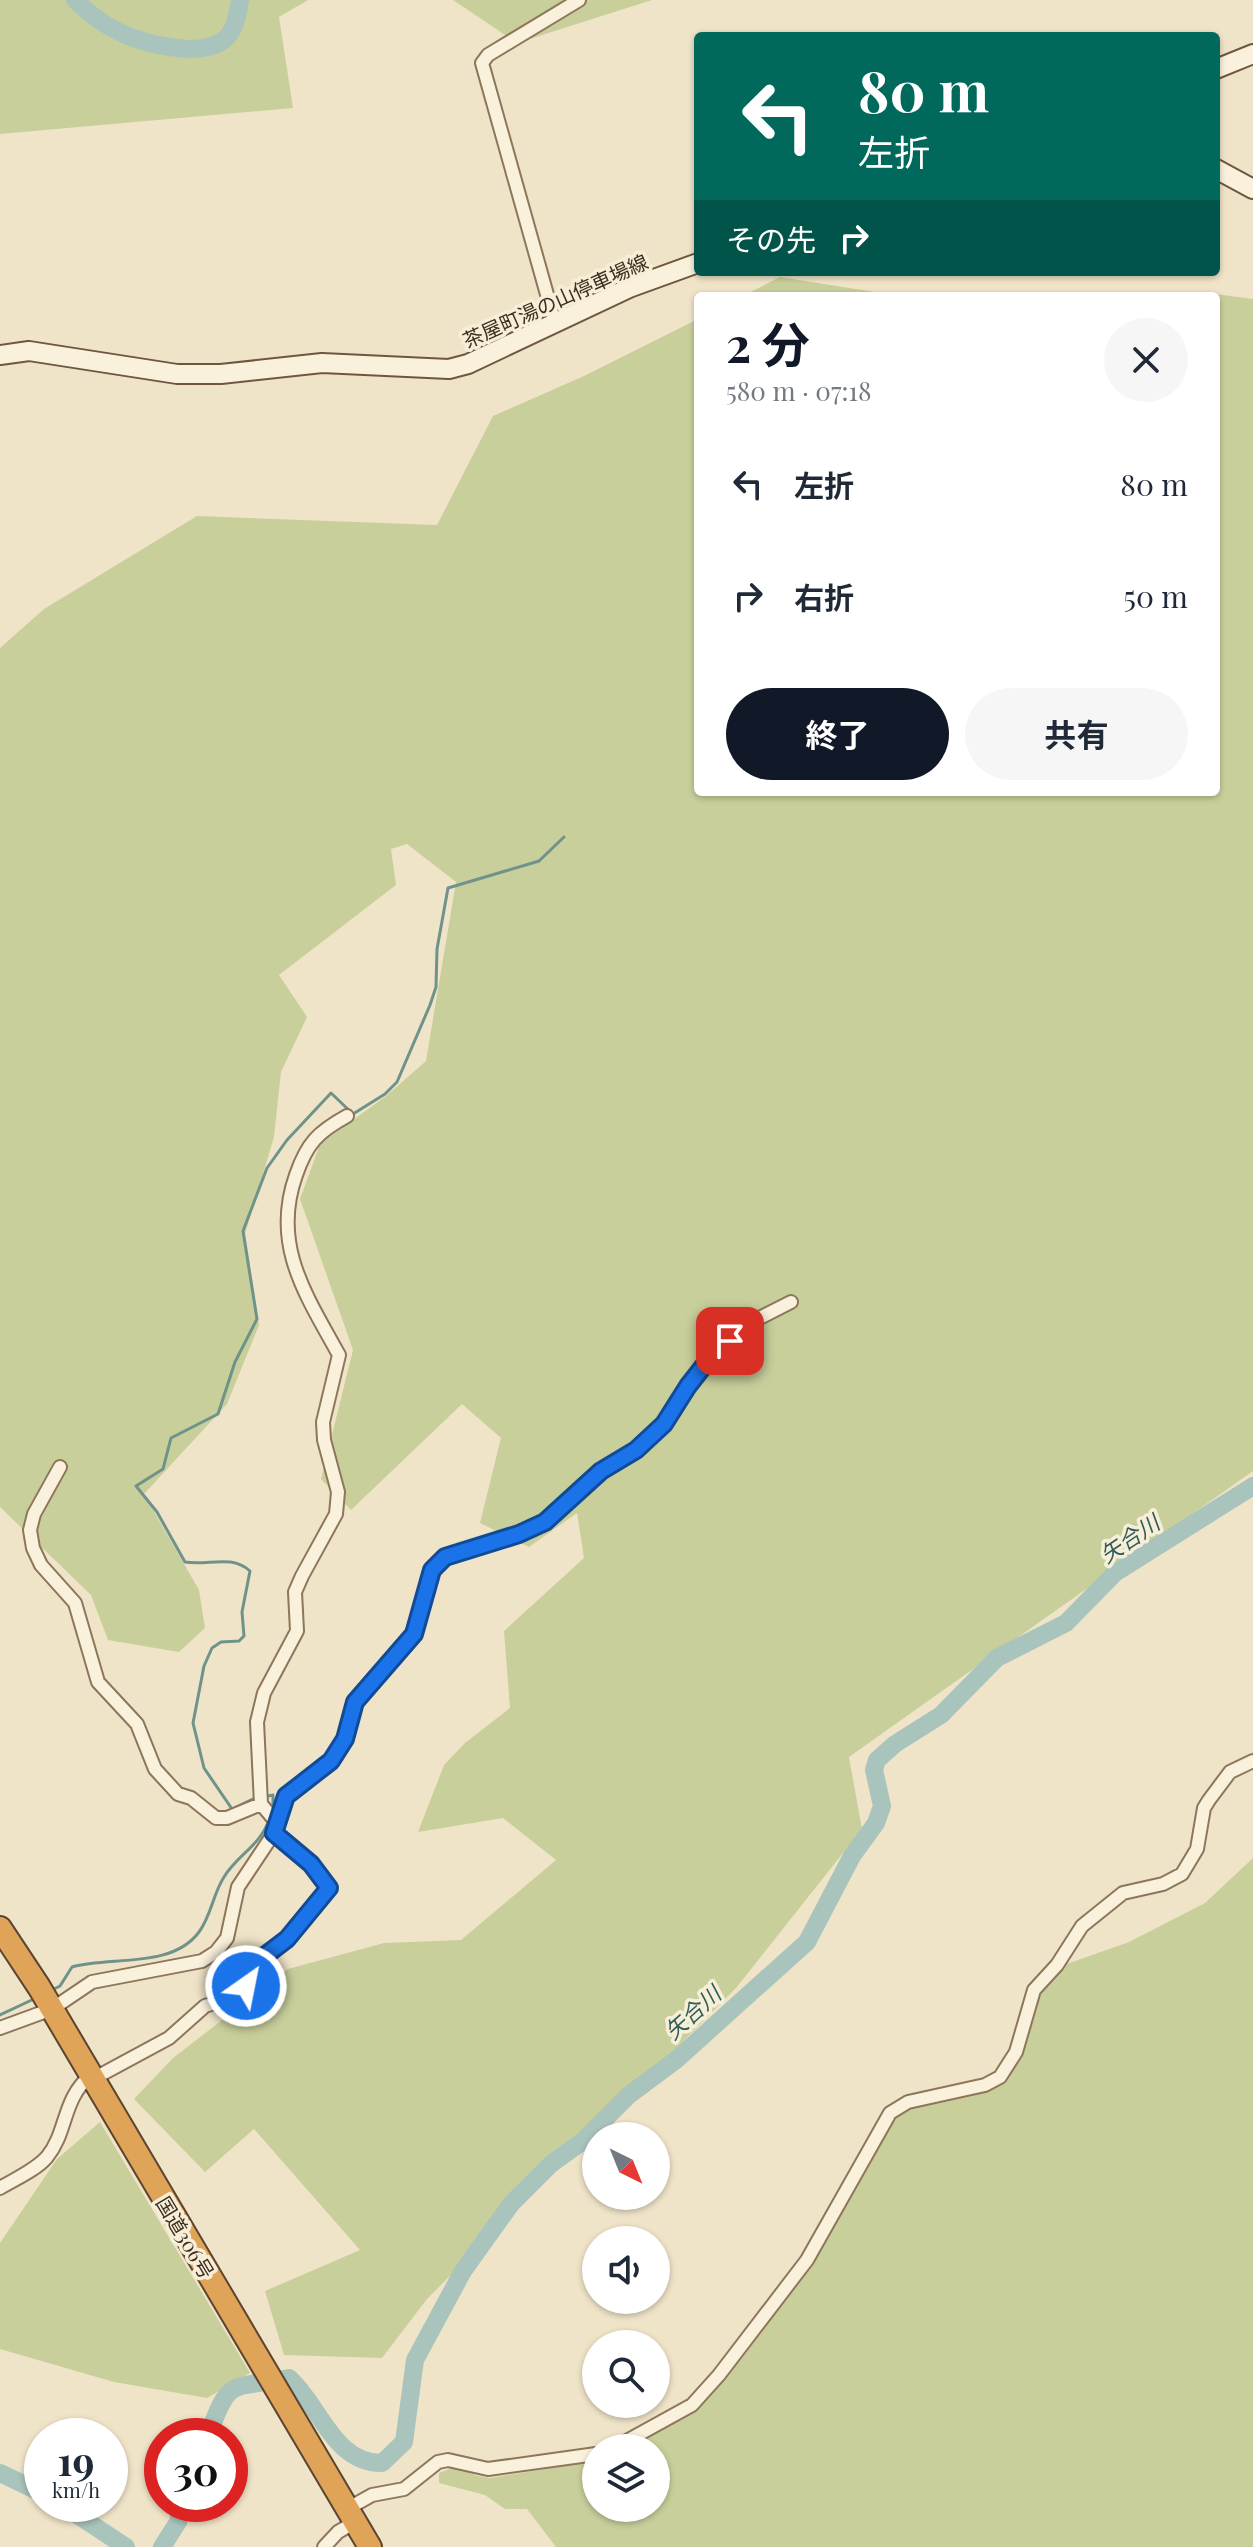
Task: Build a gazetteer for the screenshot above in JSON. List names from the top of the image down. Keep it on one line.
{"streets":{"highway":["国道306号"],"main road":["茶屋町湯の山停車場線"]},"water":["矢合川"],"north":"bottom right","page":{"turn":["80 m","左折"],"then":"その先","heading":["2 分","580 m · 07:18"],"list":[{"name":"左折","value":"80 m"},{"name":"右折","value":"50 m"}],"buttons":["終了","共有"],"speed":"19 km/h","limit":"30"}}
